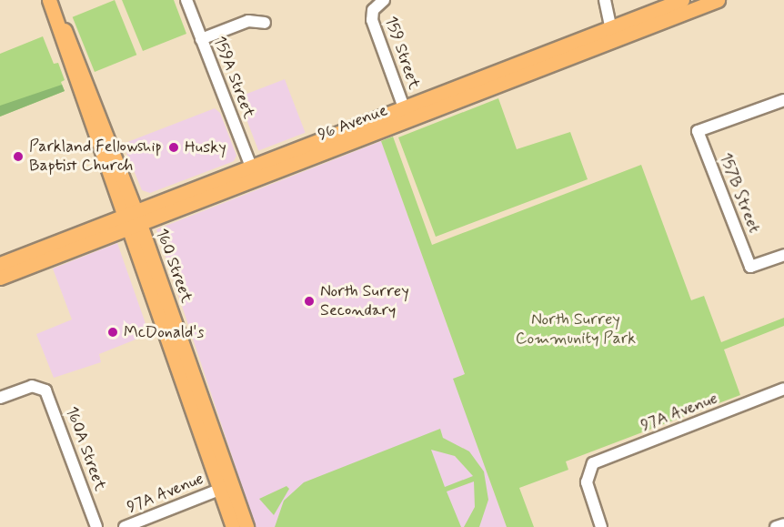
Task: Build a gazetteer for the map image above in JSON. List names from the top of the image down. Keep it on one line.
{"streets":{"main road":["96 Avenue","160 Street"],"street":["159 Street","159A Street","157B Street","97A Avenue","160A Street"]},"crossings":[["159 Street","96 Avenue"],["159A Street","96 Avenue"],["96 Avenue","160 Street"],["160 Street","97A Avenue"]],"parks":["North Surrey Community Park"],"places":["Husky","Parkland Fellowship Baptist Church","North Surrey Secondary","McDonald's"]}
